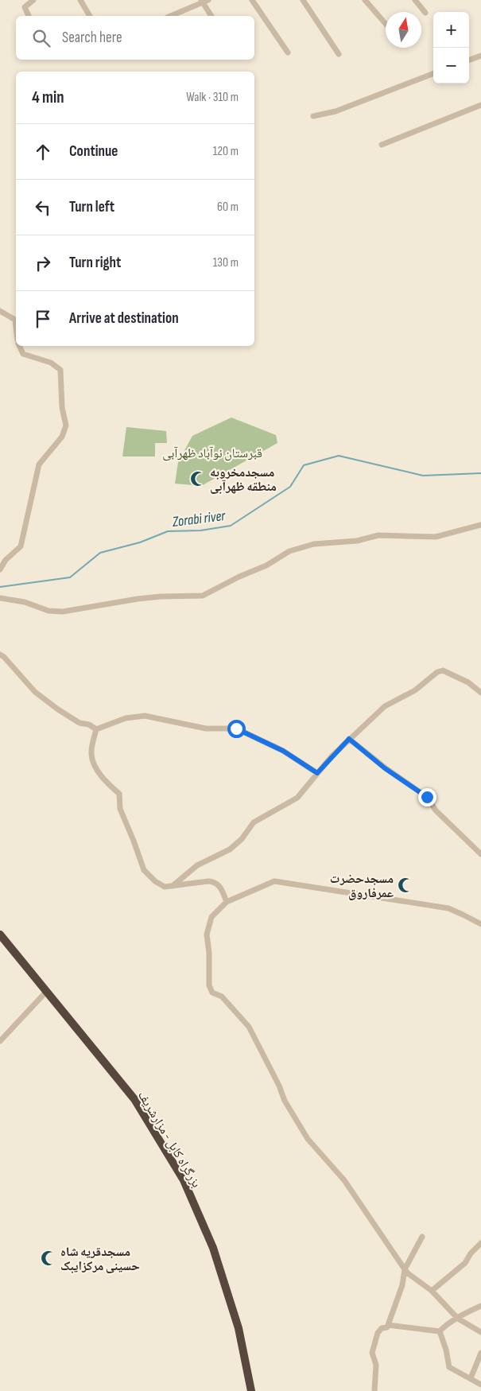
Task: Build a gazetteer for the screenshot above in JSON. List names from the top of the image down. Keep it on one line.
{"streets":{"highway":["بزرگراه کابل - مزارشریف"]},"water":["Zorabi river"],"parks":["قبرستان نوآباد ظهرآبی"],"places":{"mosque":["مسجدمخروبه منطقه ظهرآبی","مسجدحضرت عمرفاروق","مسجدقریه شاه حسینی مرکزایبک"]},"north":"top","page":{"map_buttons":["+","−"],"search":"Search here","heading":["4 min","Walk · 310 m"],"list":[["Continue","120 m"],["Turn left","60 m"],["Turn right","130 m"],"Arrive at destination"]}}
